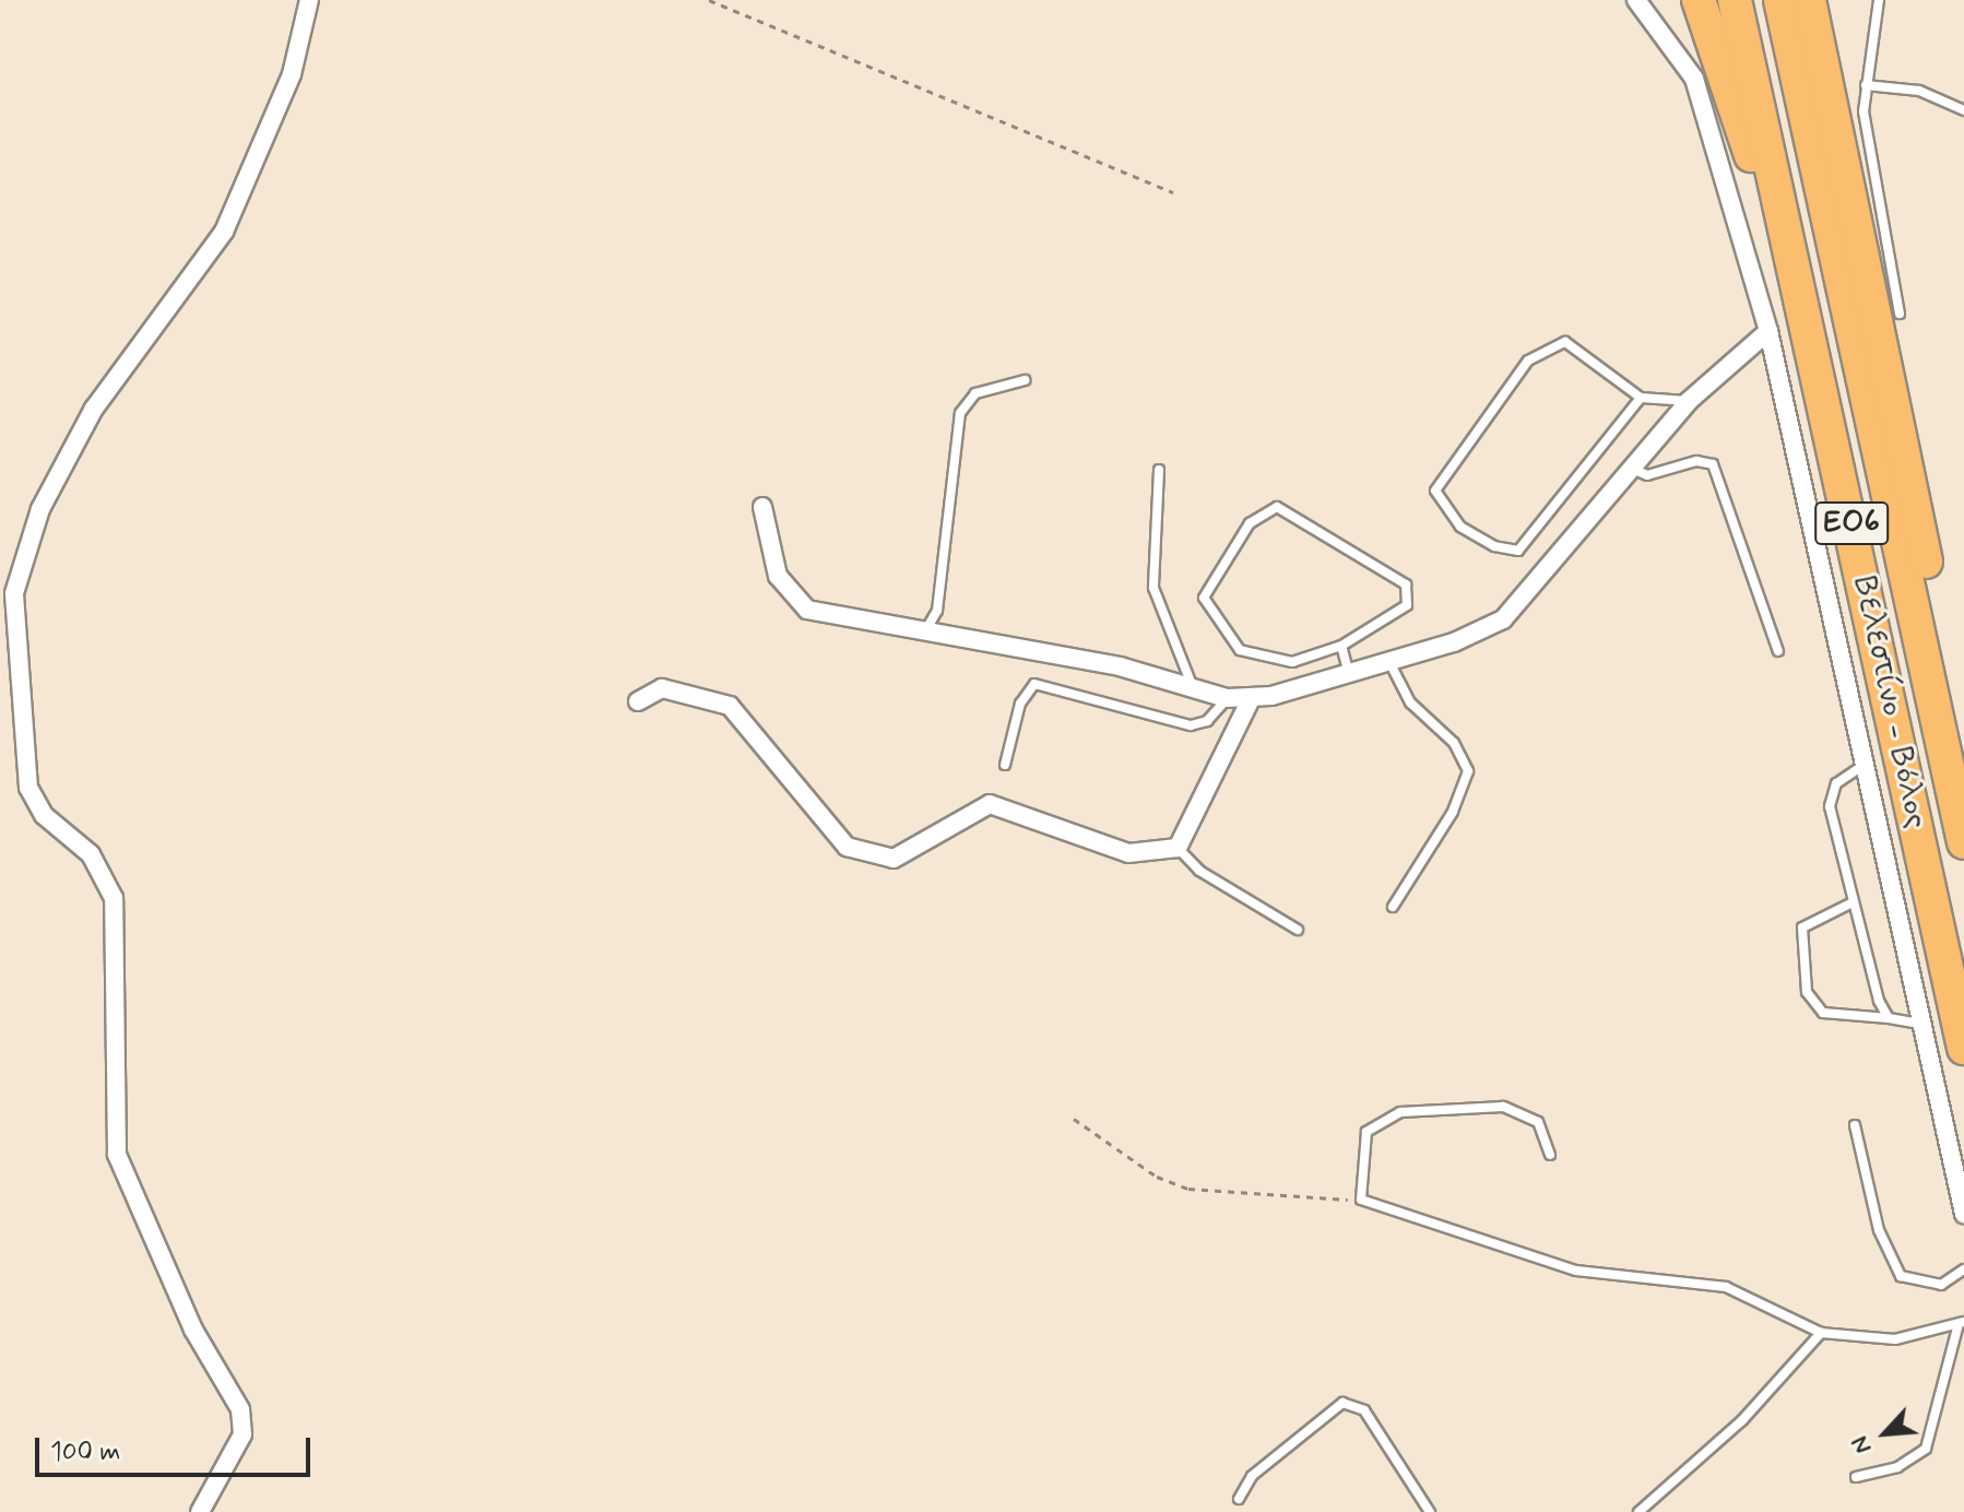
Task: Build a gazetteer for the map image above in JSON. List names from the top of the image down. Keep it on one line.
{"streets":{"highway":["ΕΟ6","Βελεστίνο - Βόλος"]},"scale_bar":"100 m","north":"bottom left"}
